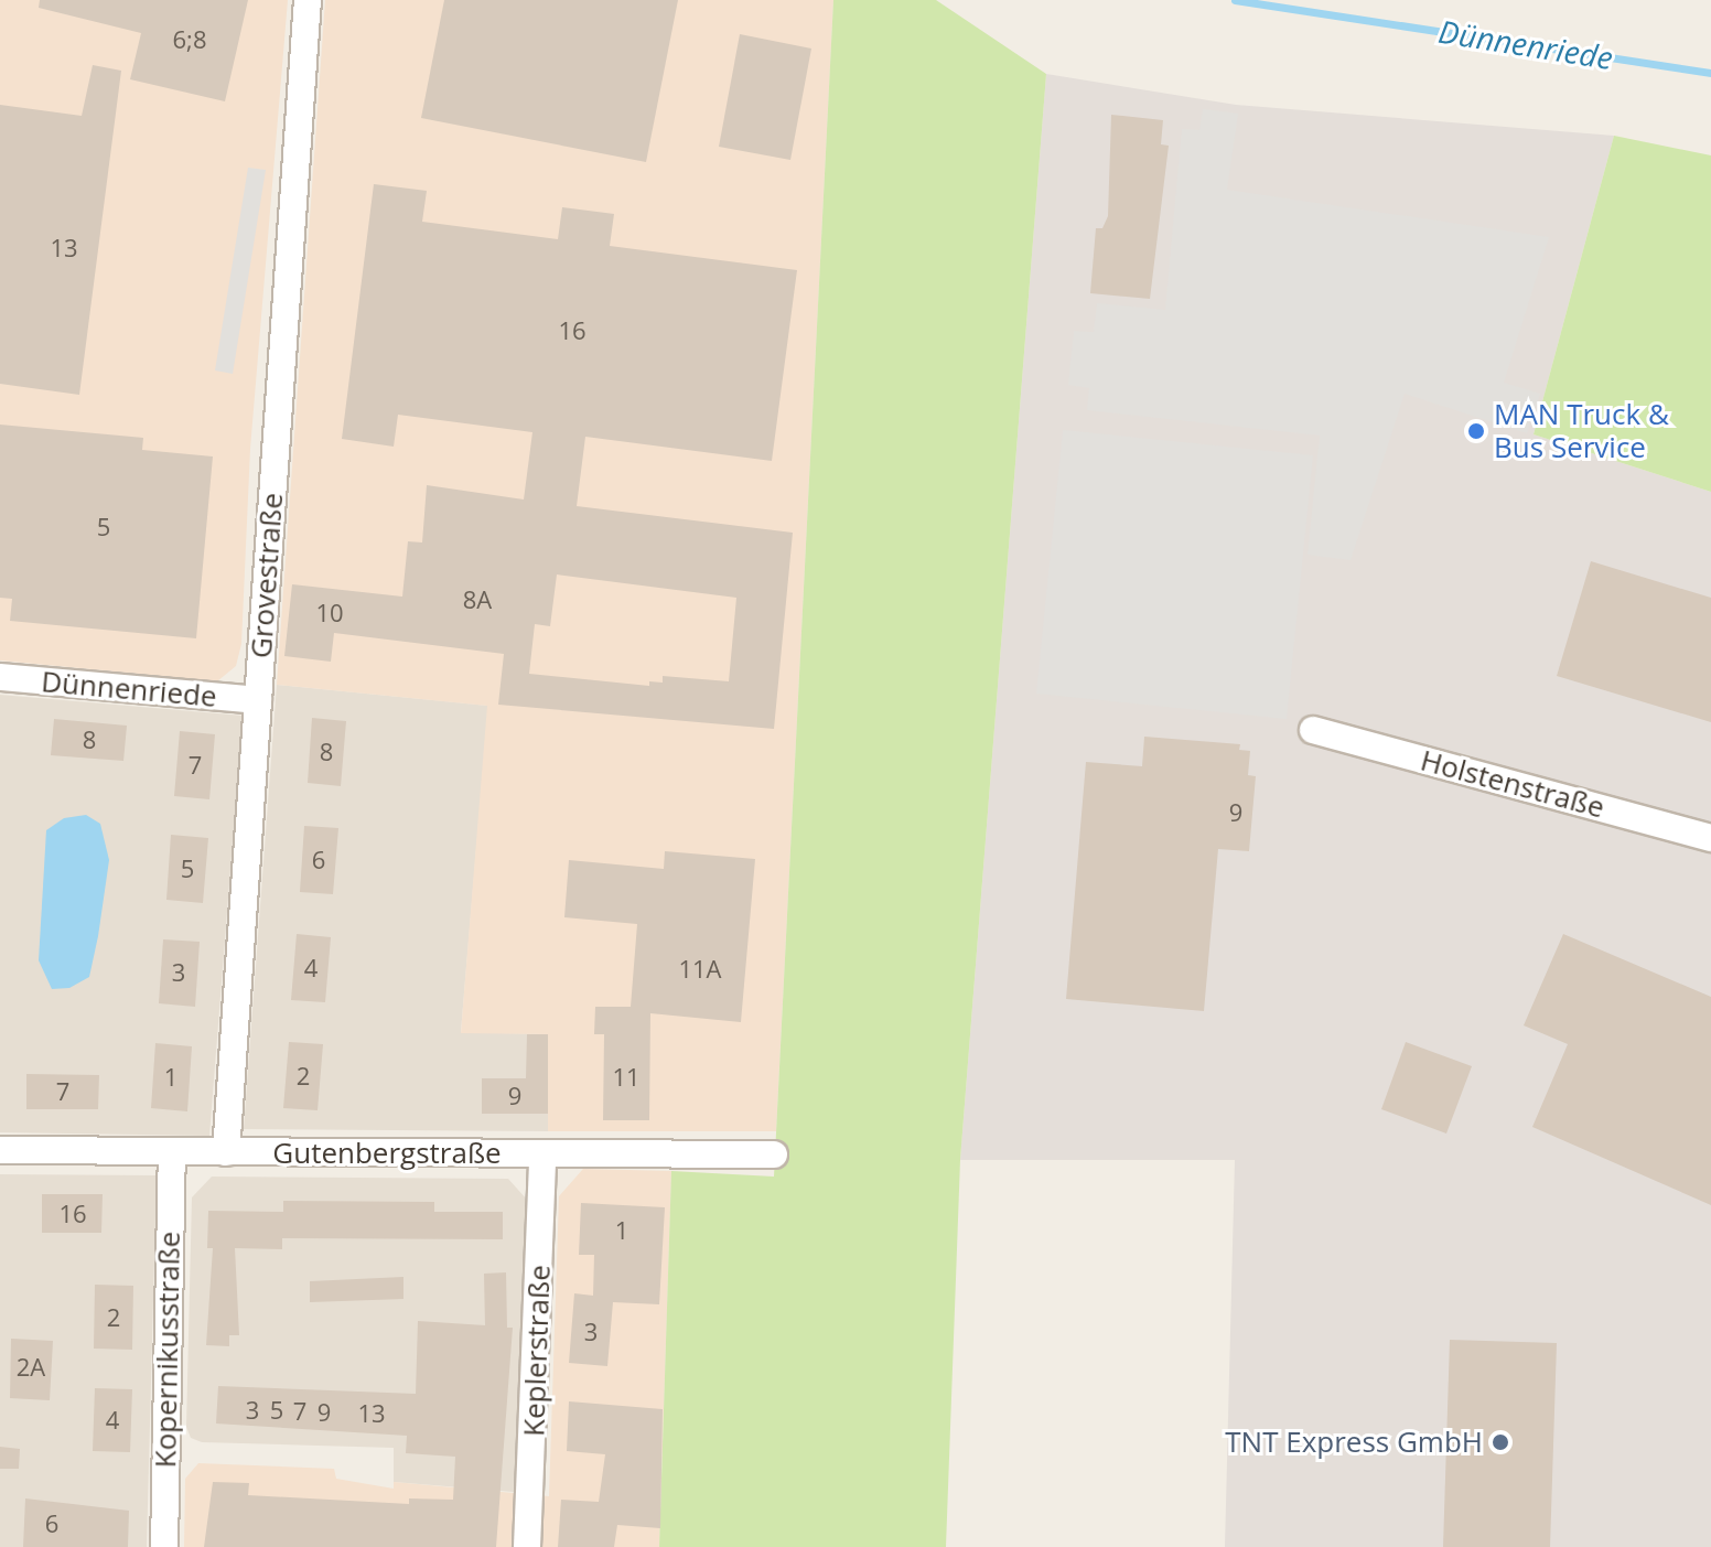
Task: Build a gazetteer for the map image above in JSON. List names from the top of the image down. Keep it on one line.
{"streets":{"street":["Grovestraße","Dünnenriede","Holstenstraße","Gutenbergstraße","Kopernikusstraße","Keplerstraße"]},"crossings":[["Grovestraße","Dünnenriede"],["Grovestraße","Gutenbergstraße"],["Gutenbergstraße","Kopernikusstraße"],["Gutenbergstraße","Keplerstraße"]],"water":["Dünnenriede"],"places":["MAN Truck & Bus Service","TNT Express GmbH"],"house_numbers":["6;8","13","16","5","8A","10","8","8","7","9","6","5","4","11A","3","2","1","11","7","9","16","1","2","3","2A","3","5","7","9","13","4","6"]}
